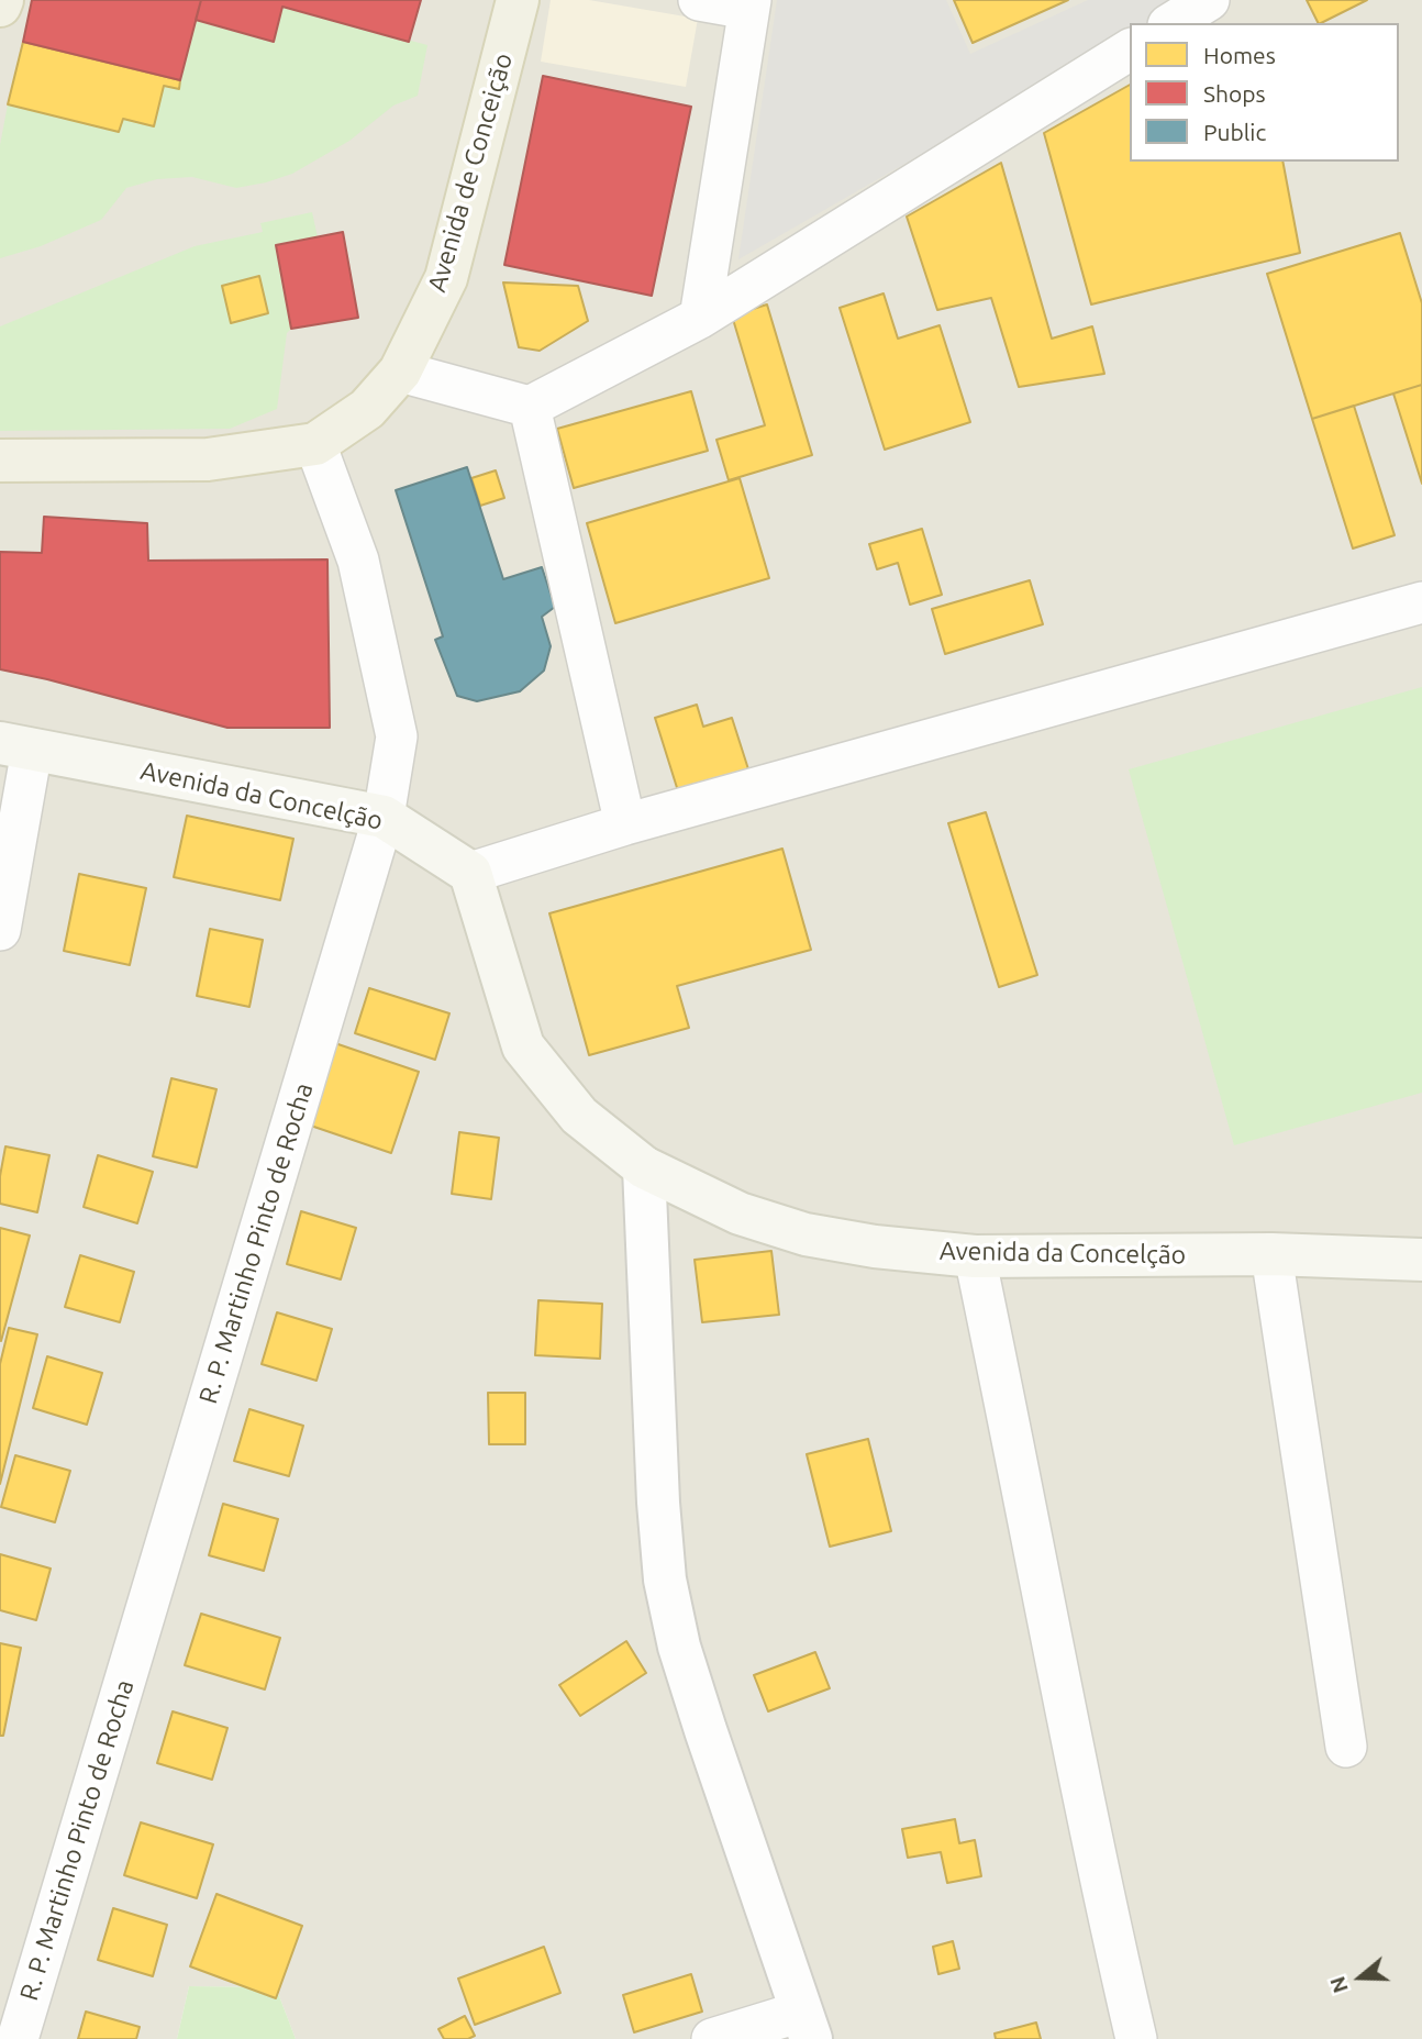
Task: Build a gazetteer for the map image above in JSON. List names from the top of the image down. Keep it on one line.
{"streets":{"main road":["Avenida de Conceição","Avenida da Concelção"],"street":["R. P. Martinho Pinto de Rocha"]},"crossings":[["Avenida de Conceição","R. P. Martinho Pinto de Rocha"],["Avenida da Concelção","R. P. Martinho Pinto de Rocha"]],"legend":["Homes","Shops","Public"],"north":"left"}
